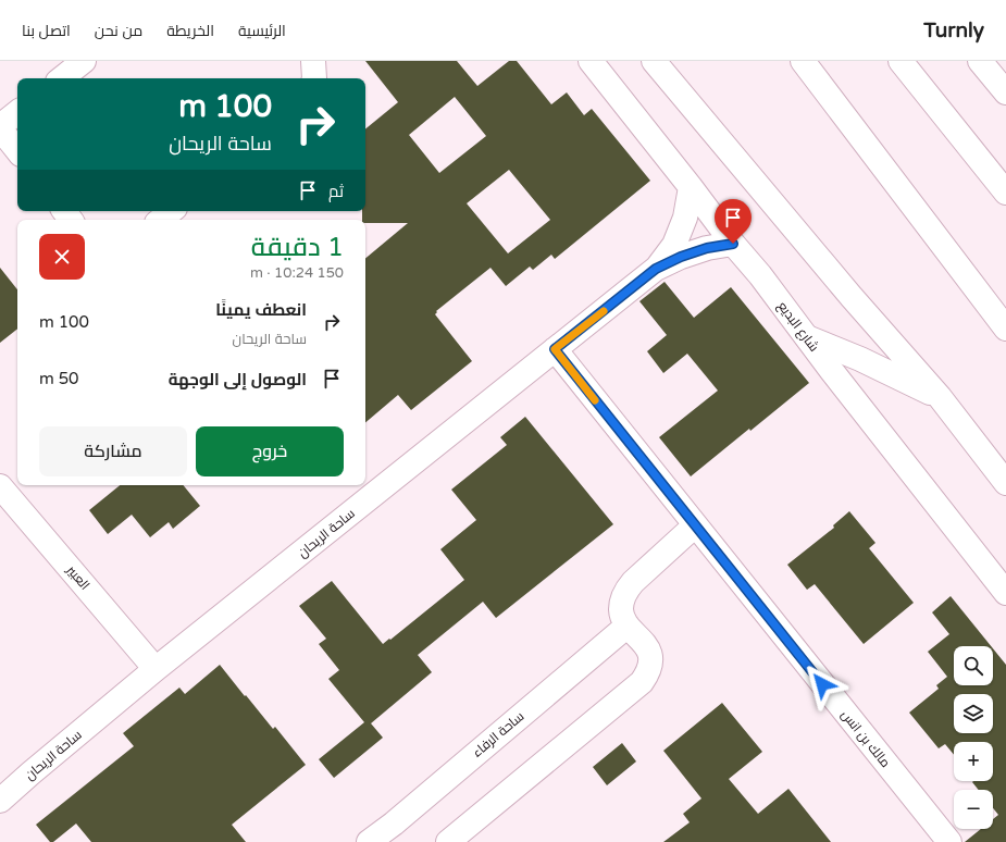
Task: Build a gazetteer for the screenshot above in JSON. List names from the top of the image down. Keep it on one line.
{"streets":{"main road":["شارع البديع","ساحة الريحان","العبير","ساحة الرفاء","مالك بن انس"]},"crossings":[["شارع البديع","ساحة الريحان"],["ساحة الريحان","العبير"],["ساحة الريحان","مالك بن انس"]],"page":{"header":"Turnly","nav":["الرئيسية","الخريطة","من نحن","اتصل بنا"],"turn":["100 m","ساحة الريحان"],"then":"ثم","heading":["1 دقيقة","150 m · 10:24"],"list":[{"name":"انعطف يمينًا","note":"ساحة الريحان","value":"100 m"},{"name":"الوصول إلى الوجهة","value":"50 m"}],"buttons":["خروج","مشاركة"],"map_buttons":["+","−"]}}
